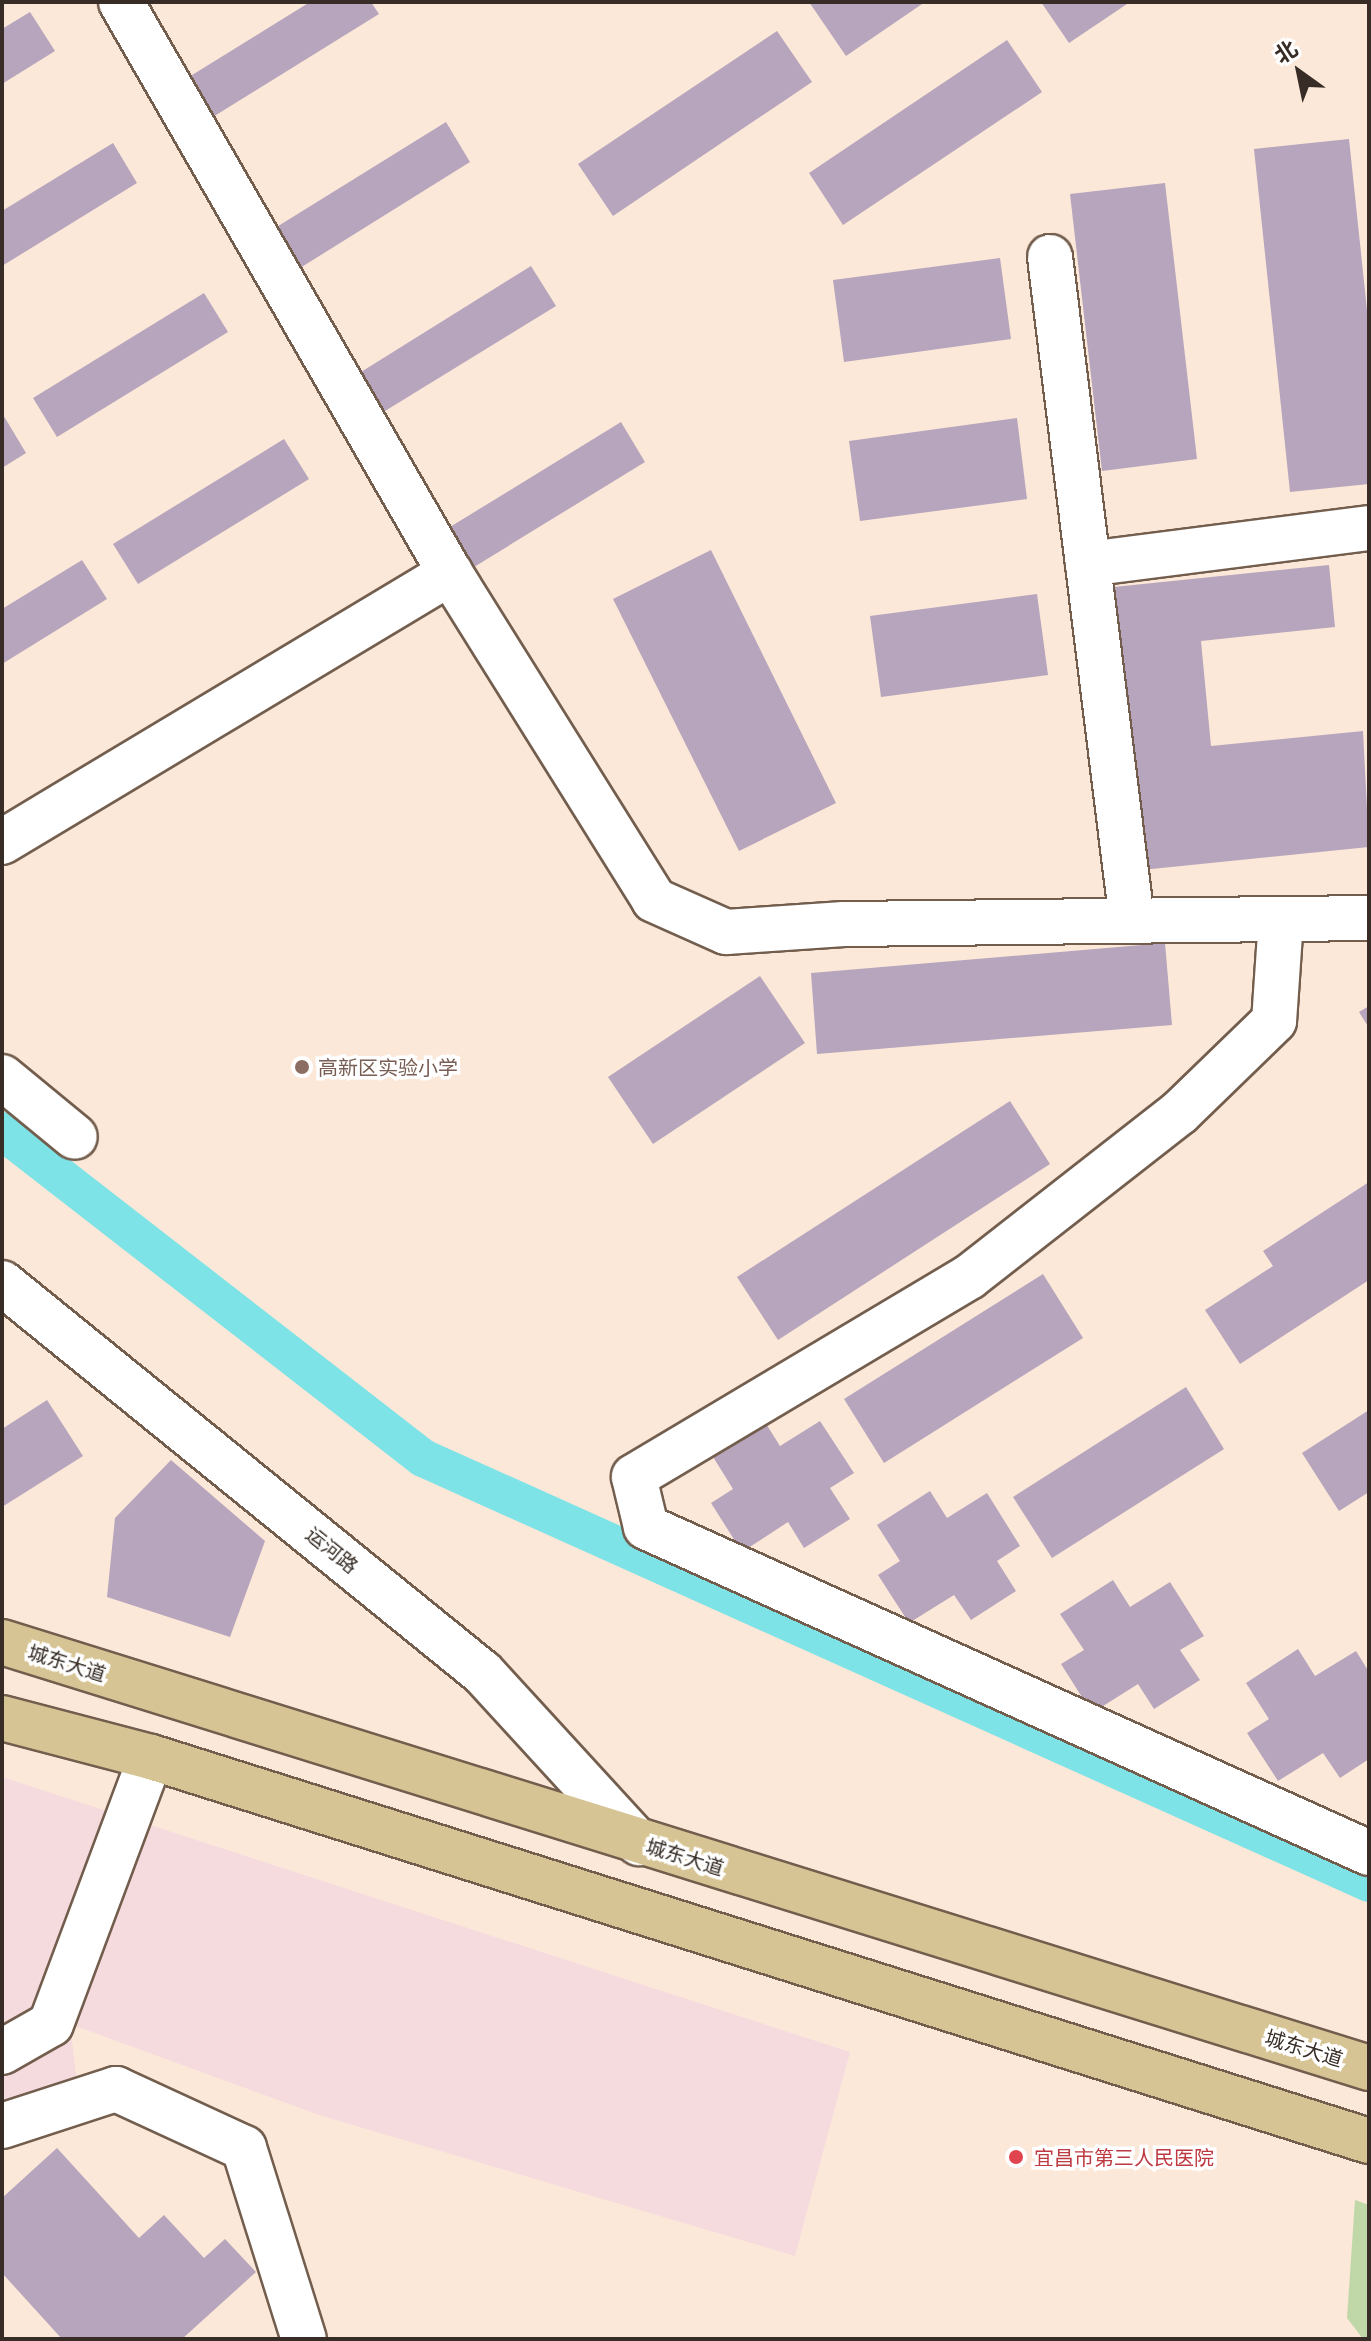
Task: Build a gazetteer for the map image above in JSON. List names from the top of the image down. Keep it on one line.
{"streets":{"main road":["城东大道"],"street":["运河路"]},"crossings":[["运河路","城东大道"]],"places":["高新区实验小学","宜昌市第三人民医院"],"north":"top left"}
